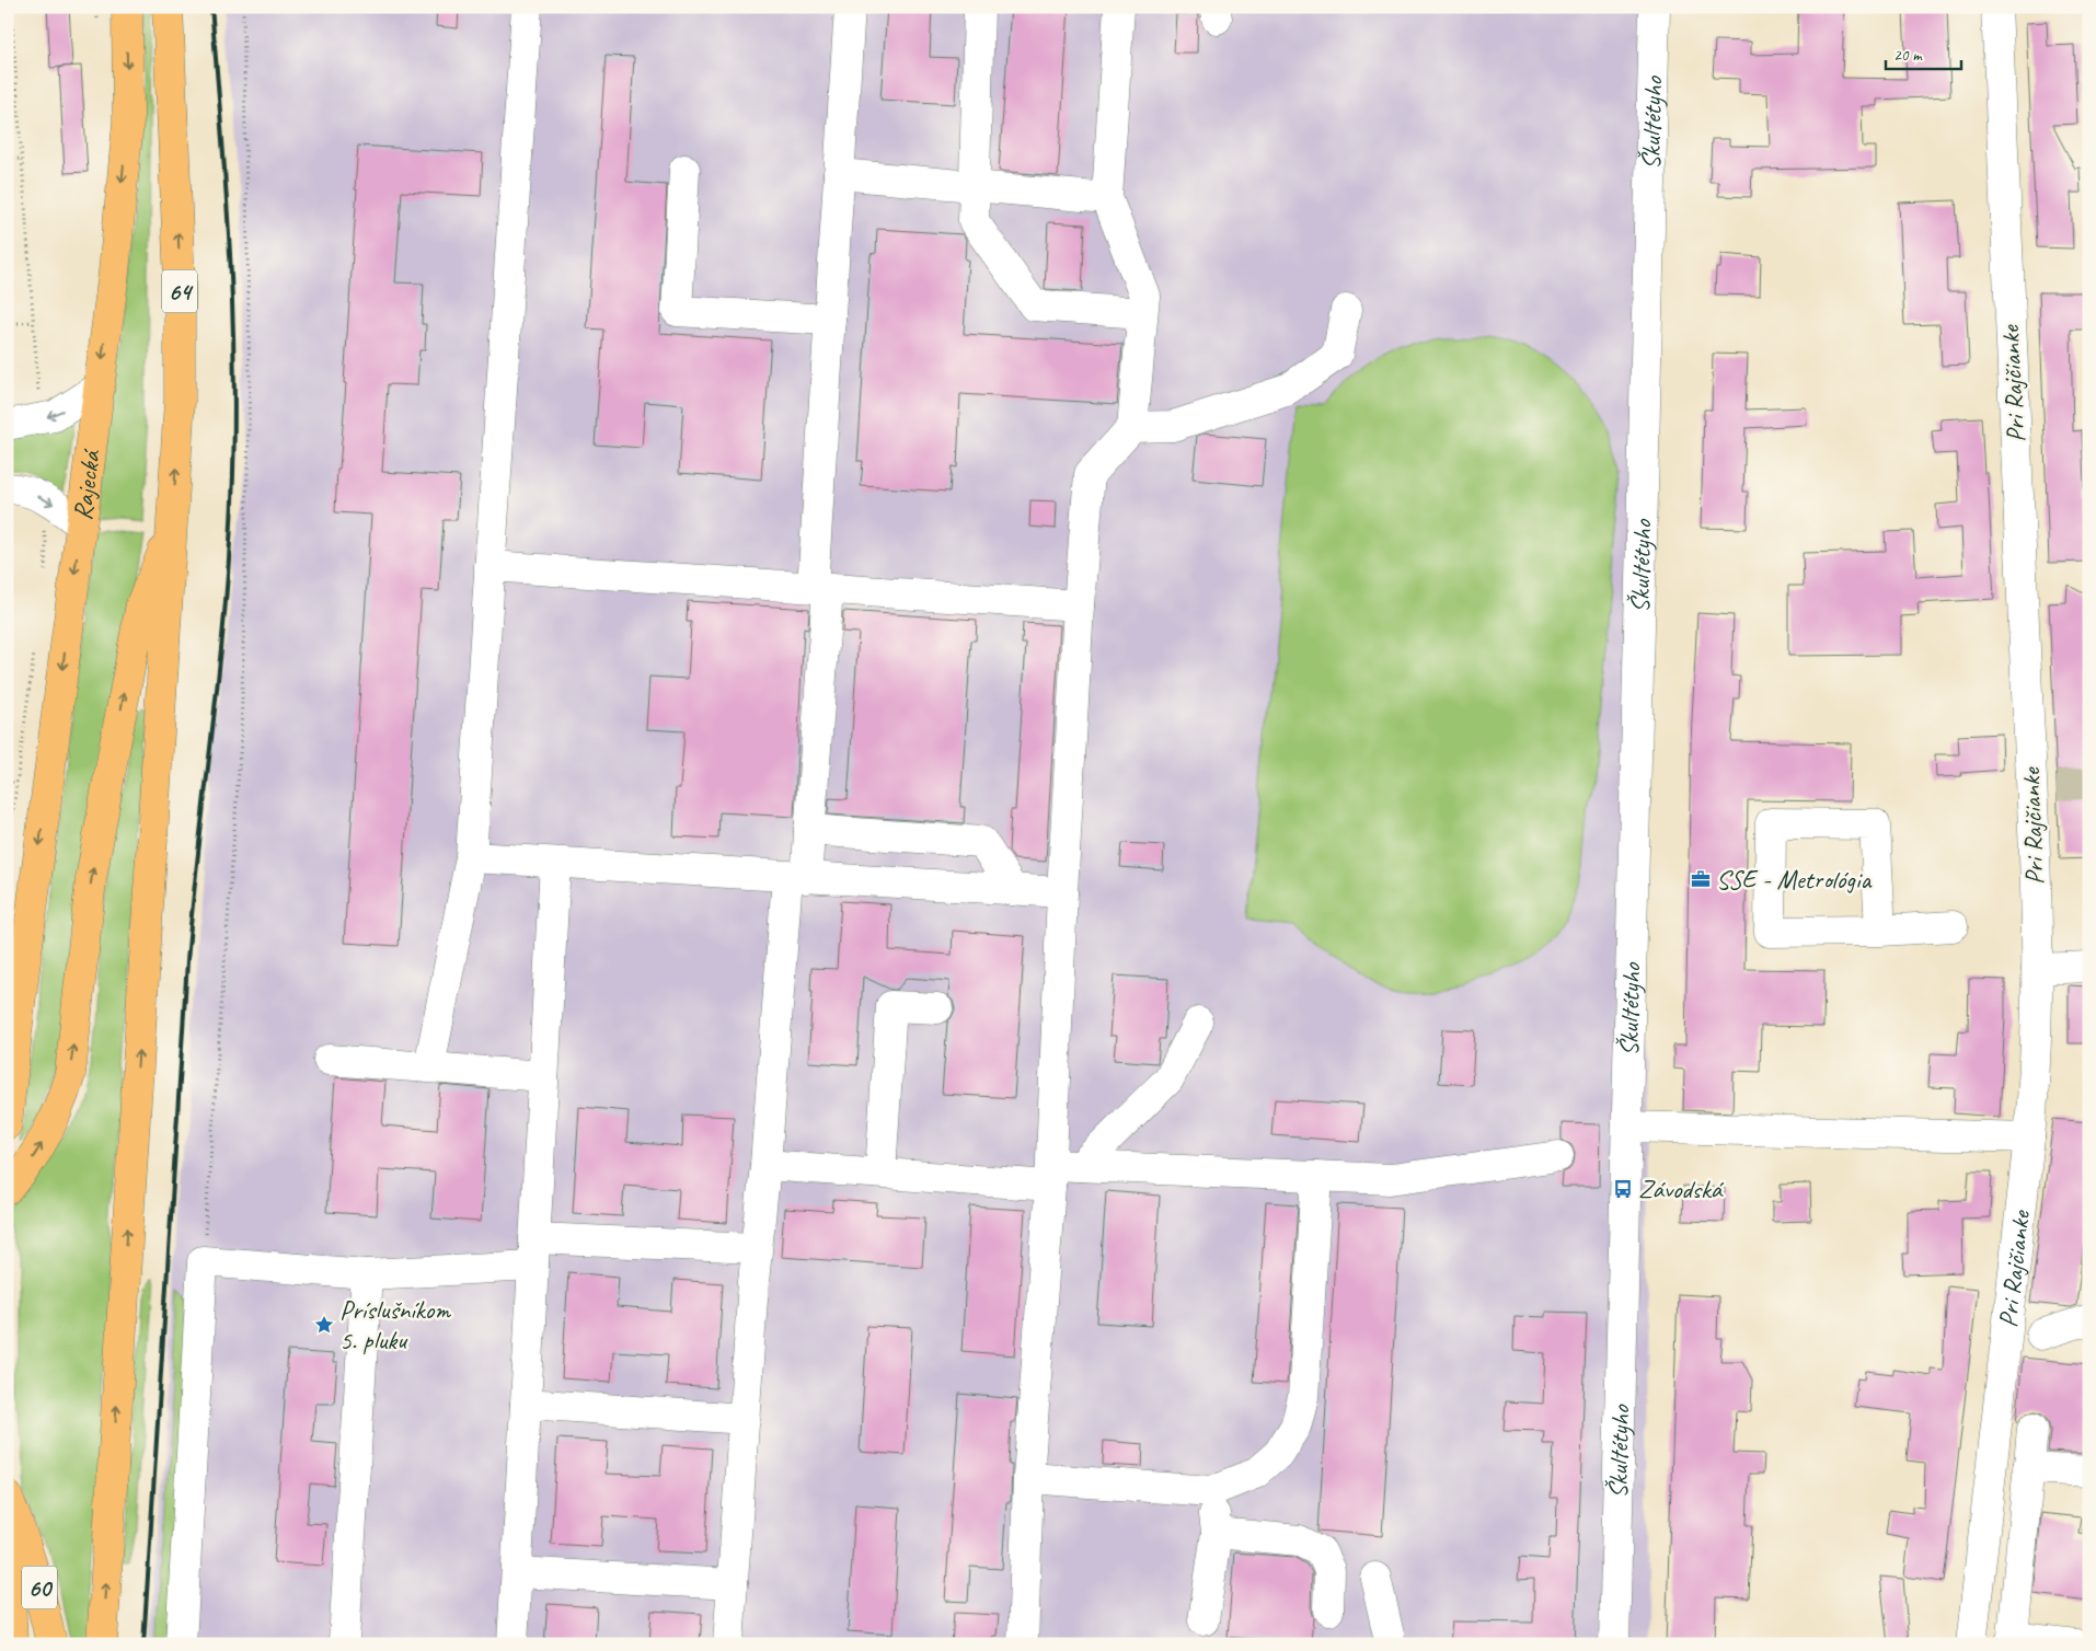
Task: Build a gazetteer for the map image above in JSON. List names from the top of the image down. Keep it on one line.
{"streets":{"main road":["64","Rajecká","60"],"street":["Škultétyho","Pri Rajčianke"]},"places":{"office":["SSE - Metrológia"],"bus stop":["Závodská"],"place":["Príslušníkom 5. pluku"]},"scale_bar":"20 m"}
